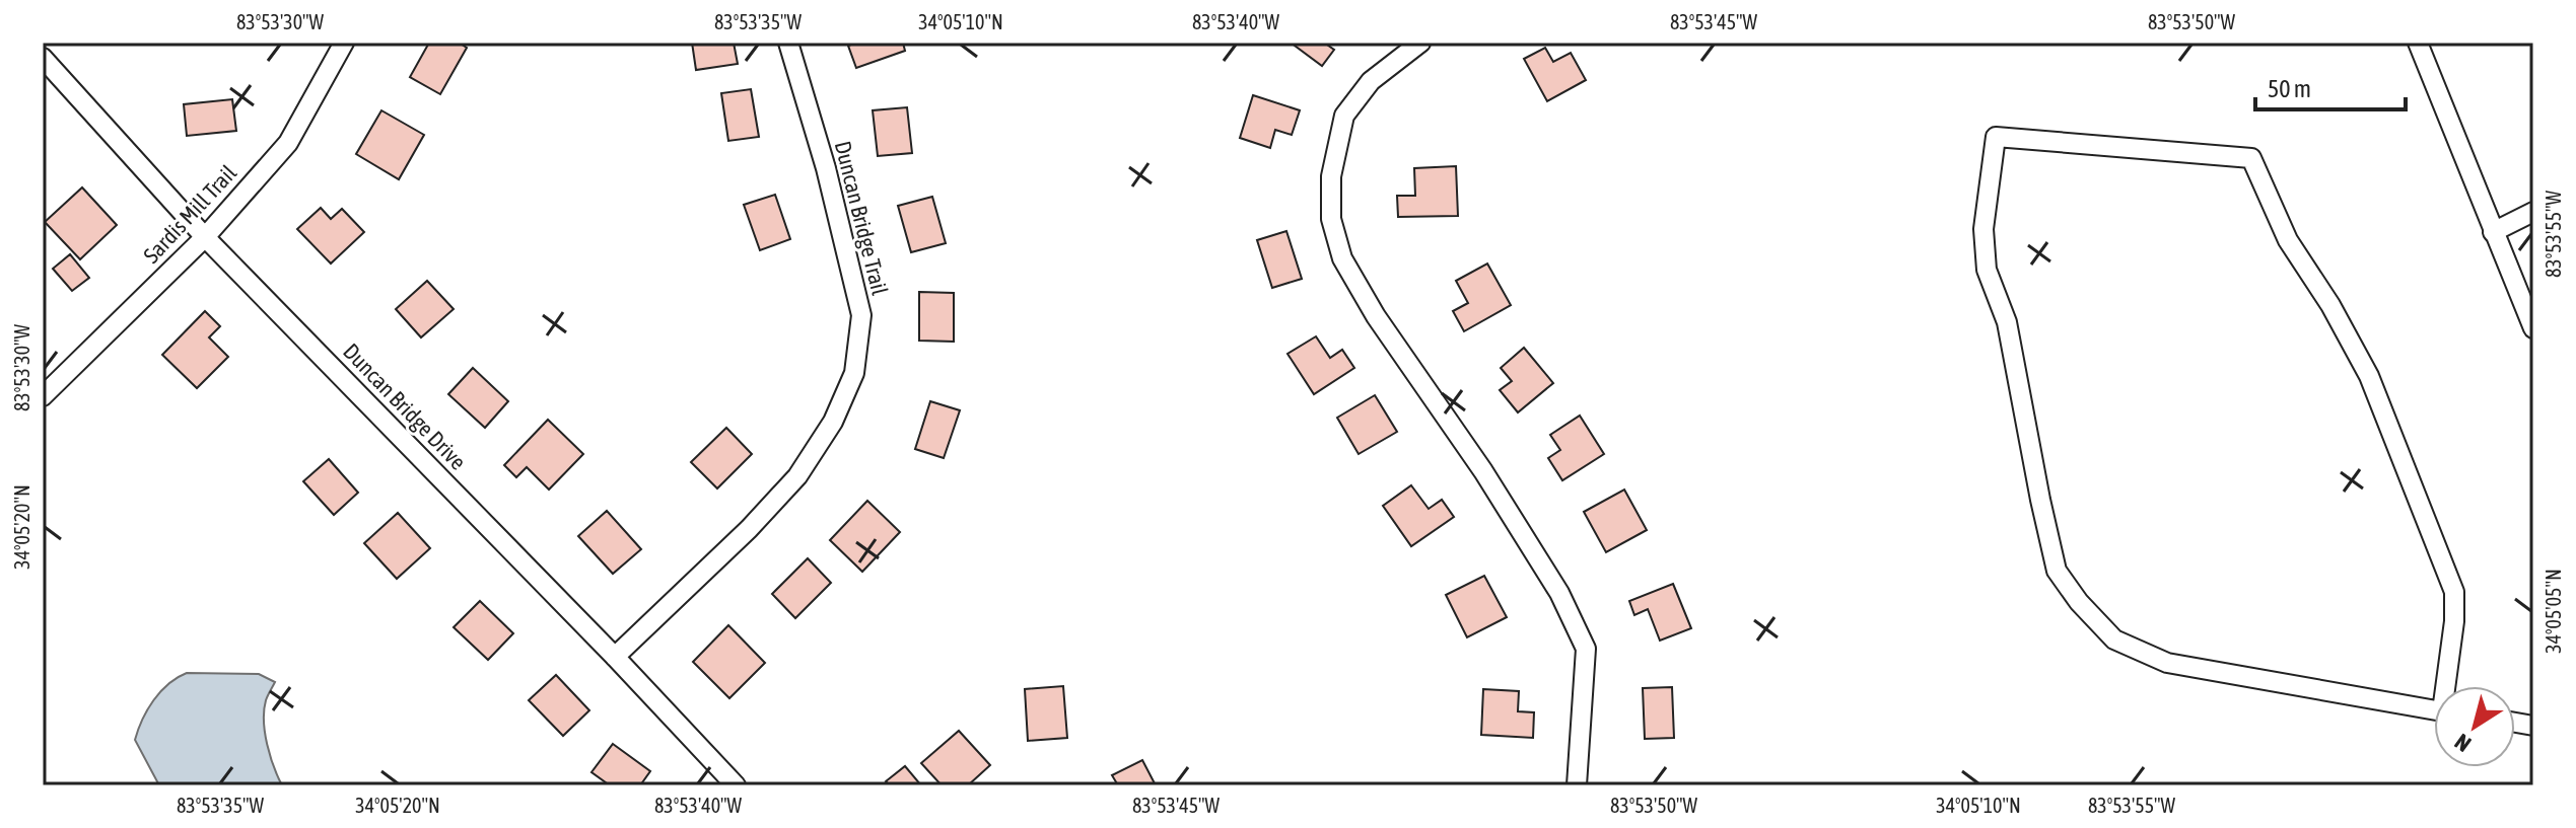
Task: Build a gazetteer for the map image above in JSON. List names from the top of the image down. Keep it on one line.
{"streets":{"street":["Sardis Mill Trail","Duncan Bridge Trail","Duncan Bridge Drive"]},"crossings":[["Sardis Mill Trail","Duncan Bridge Drive"],["Duncan Bridge Trail","Duncan Bridge Drive"]],"scale_bar":"50 m","north":"bottom left","coordinates":["83°53'30\"W","83°53'35\"W","34°05'10\"N","83°53'40\"W","83°53'45\"W","83°53'50\"W","83°53'55\"W","34°05'20\"N","34°05'05\"N"]}
